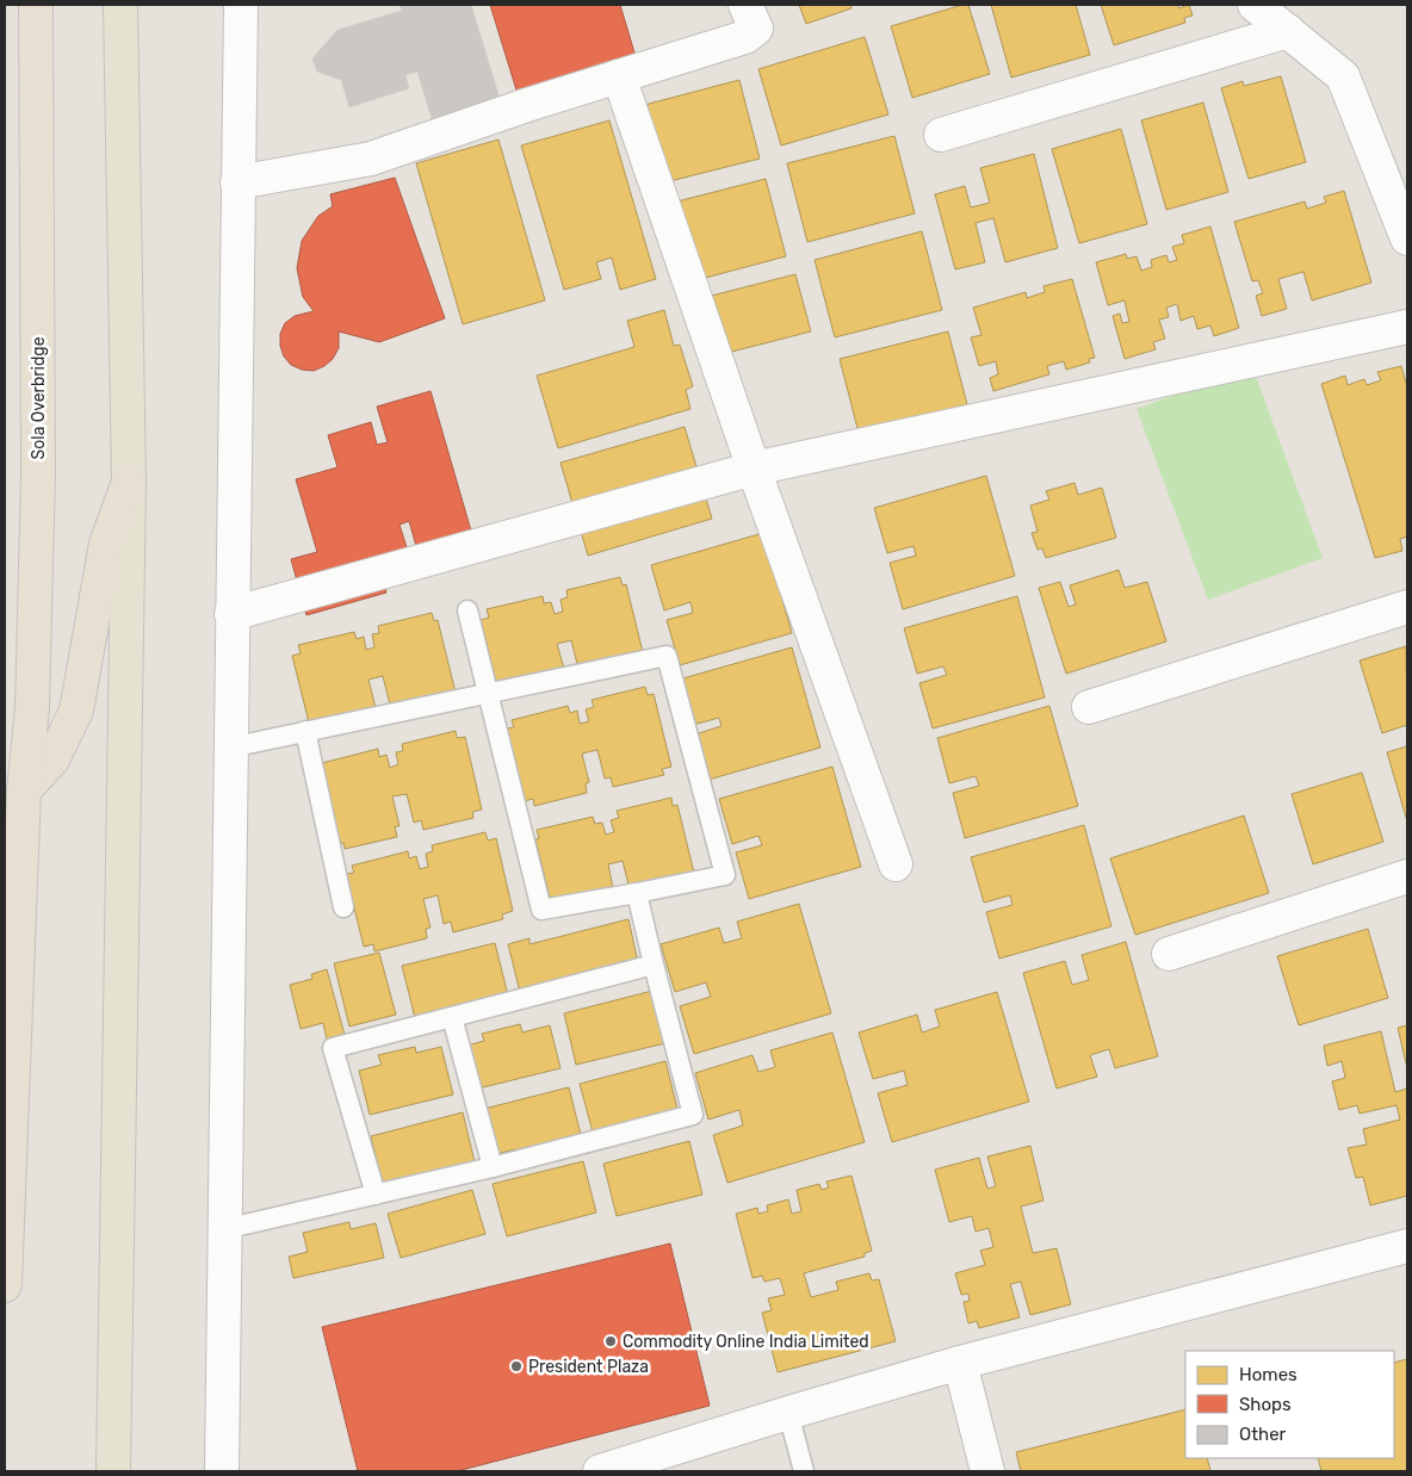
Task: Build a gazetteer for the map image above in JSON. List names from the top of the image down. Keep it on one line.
{"streets":{"highway":["Sola Overbridge"]},"places":["Commodity Online India Limited","President Plaza"],"legend":["Homes","Shops","Other"]}
